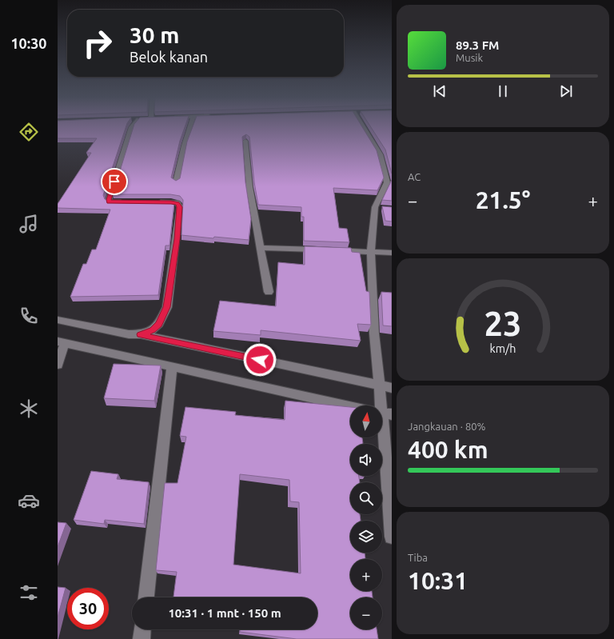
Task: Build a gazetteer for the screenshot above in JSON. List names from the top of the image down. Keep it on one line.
{"north":"top","page":{"tabs":"10:30","turn":["30 m","Belok kanan"],"song":["89.3 FM","Musik"],"tile":["AC",["Jangkauan · 80%","400 km"],["Tiba","10:31"]],"heat":["−","21.5°","+"],"map_buttons":["+","−"],"limit":"30","trip":"10:31 · 1 mnt · 150 m","gauge":["23","km/h"]}}
